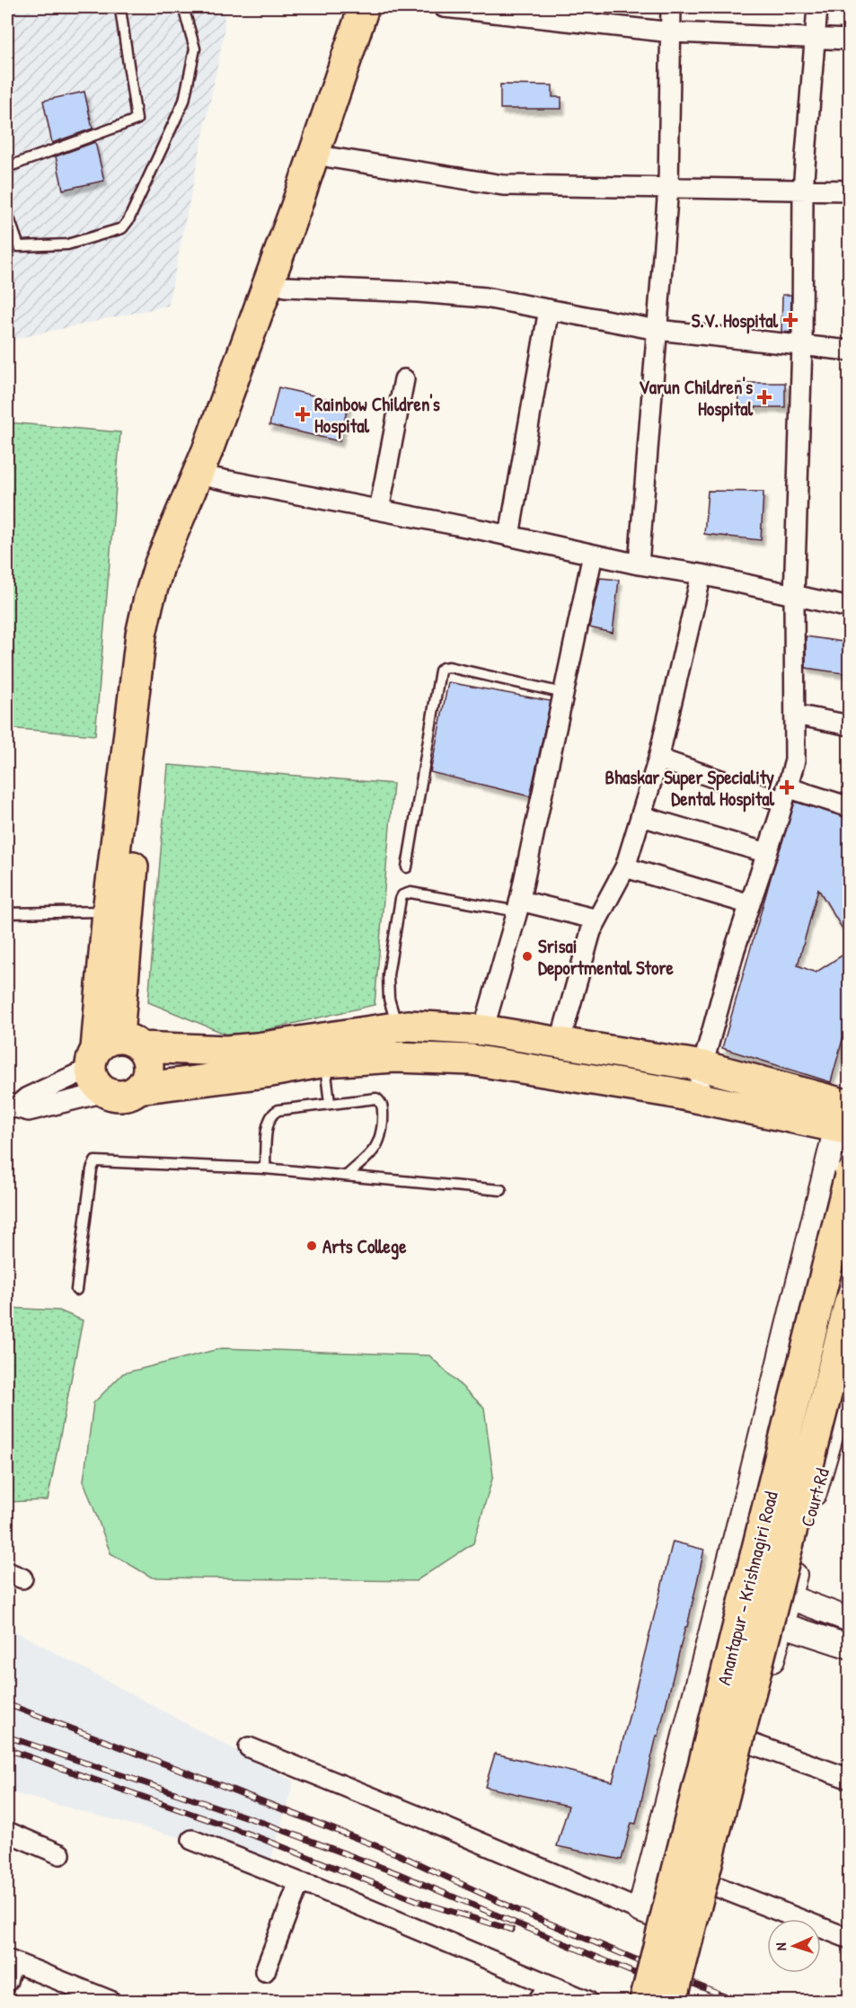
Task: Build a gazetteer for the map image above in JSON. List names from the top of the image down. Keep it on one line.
{"streets":{"highway":["Anantapur - Krishnagiri Road"],"street":["Court Rd"]},"places":{"health":["S.V. Hospital","Varun Children's Hospital","Rainbow Children's Hospital","Bhaskar Super Speciality Dental Hospital"],"other":["Srisai Deportmental Store","Arts College"]},"north":"left"}
